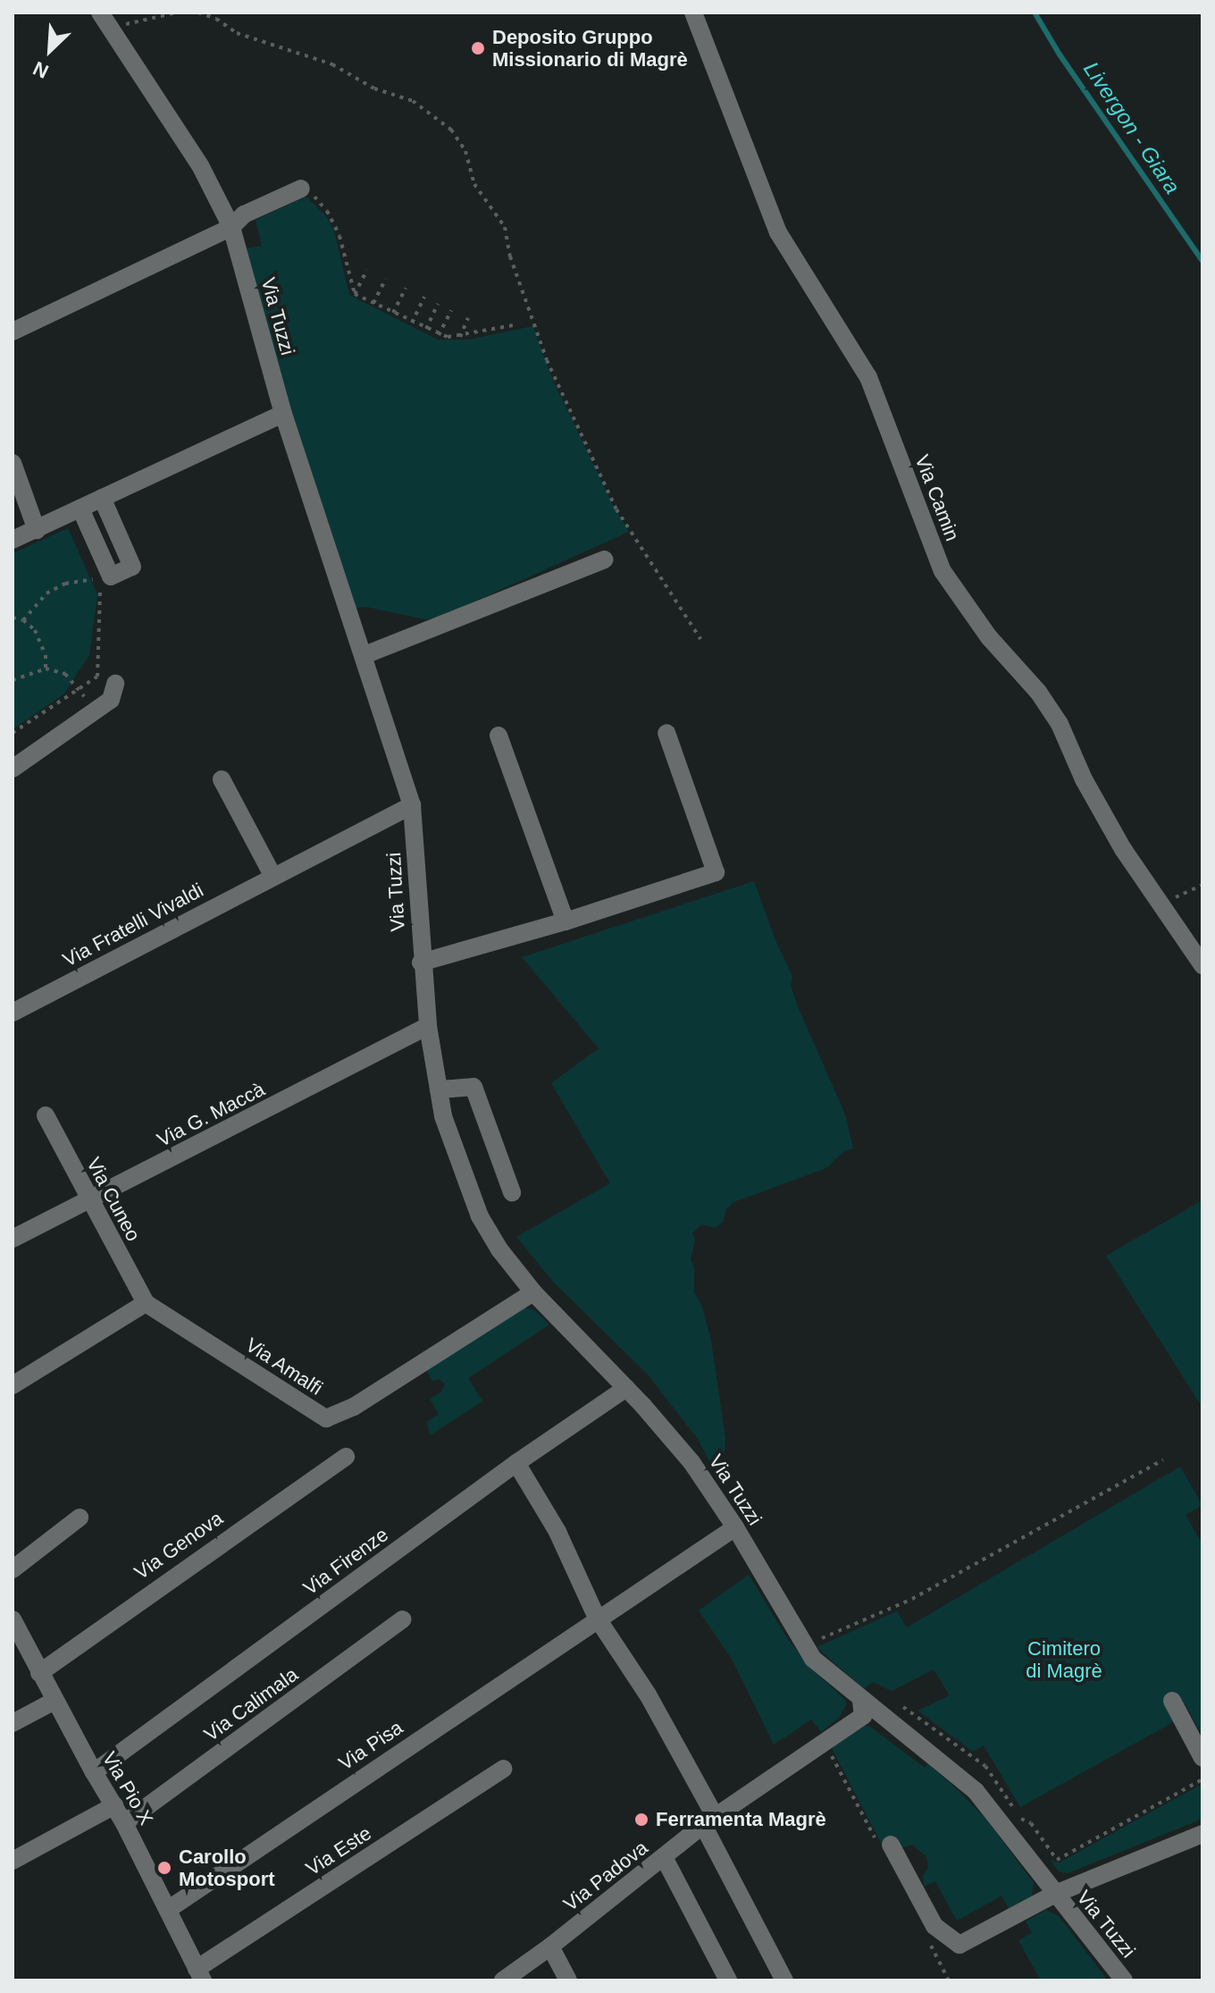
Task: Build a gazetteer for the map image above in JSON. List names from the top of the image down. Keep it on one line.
{"streets":{"street":["Via Tuzzi","Via Camin","Via Fratelli Vivaldi","Via G. Maccà","Via Cuneo","Via Amalfi","Via Genova","Via Firenze","Via Calimala","Via Pisa","Via Pio X","Via Este","Via Padova"]},"crossings":[["Via Tuzzi","Via Fratelli Vivaldi"],["Via Tuzzi","Via G. Maccà"],["Via Tuzzi","Via Amalfi"],["Via Tuzzi","Via Firenze"],["Via Tuzzi","Via Pisa"],["Via Tuzzi","Via Padova"],["Via G. Maccà","Via Cuneo"],["Via Cuneo","Via Amalfi"],["Via Genova","Via Pio X"],["Via Firenze","Via Pio X"],["Via Calimala","Via Pio X"],["Via Pisa","Via Pio X"],["Via Pio X","Via Este"]],"water":["Livergon - Giara"],"parks":["Cimitero di Magrè"],"places":["Deposito Gruppo Missionario di Magrè","Ferramenta Magrè","Carollo Motosport"],"north":"bottom left"}
